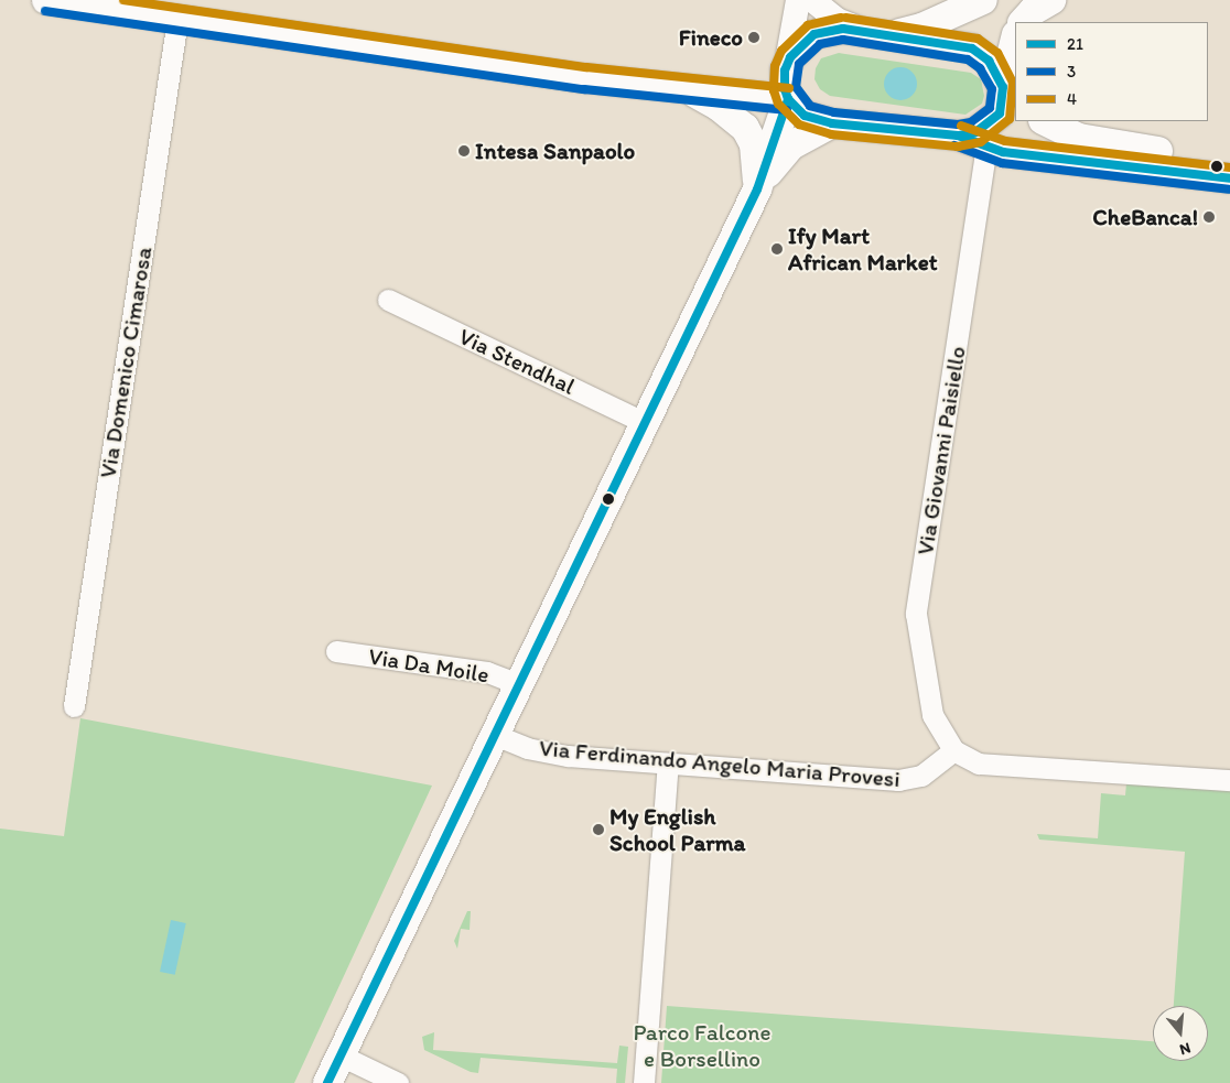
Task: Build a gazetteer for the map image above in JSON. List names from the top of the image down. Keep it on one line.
{"streets":{"street":["Via Stendhal","Via Domenico Cimarosa","Via Giovanni Paisiello","Via Da Moile","Via Ferdinando Angelo Maria Provesi"]},"crossings":[["Via Giovanni Paisiello","Via Ferdinando Angelo Maria Provesi"]],"parks":["Parco Falcone e Borsellino"],"places":["Fineco","Intesa Sanpaolo","CheBanca!","Ify Mart African Market","My English School Parma"],"lines":["transit line 4","transit line 3","transit line 21"],"legend":["21","3","4"],"north":"bottom"}
